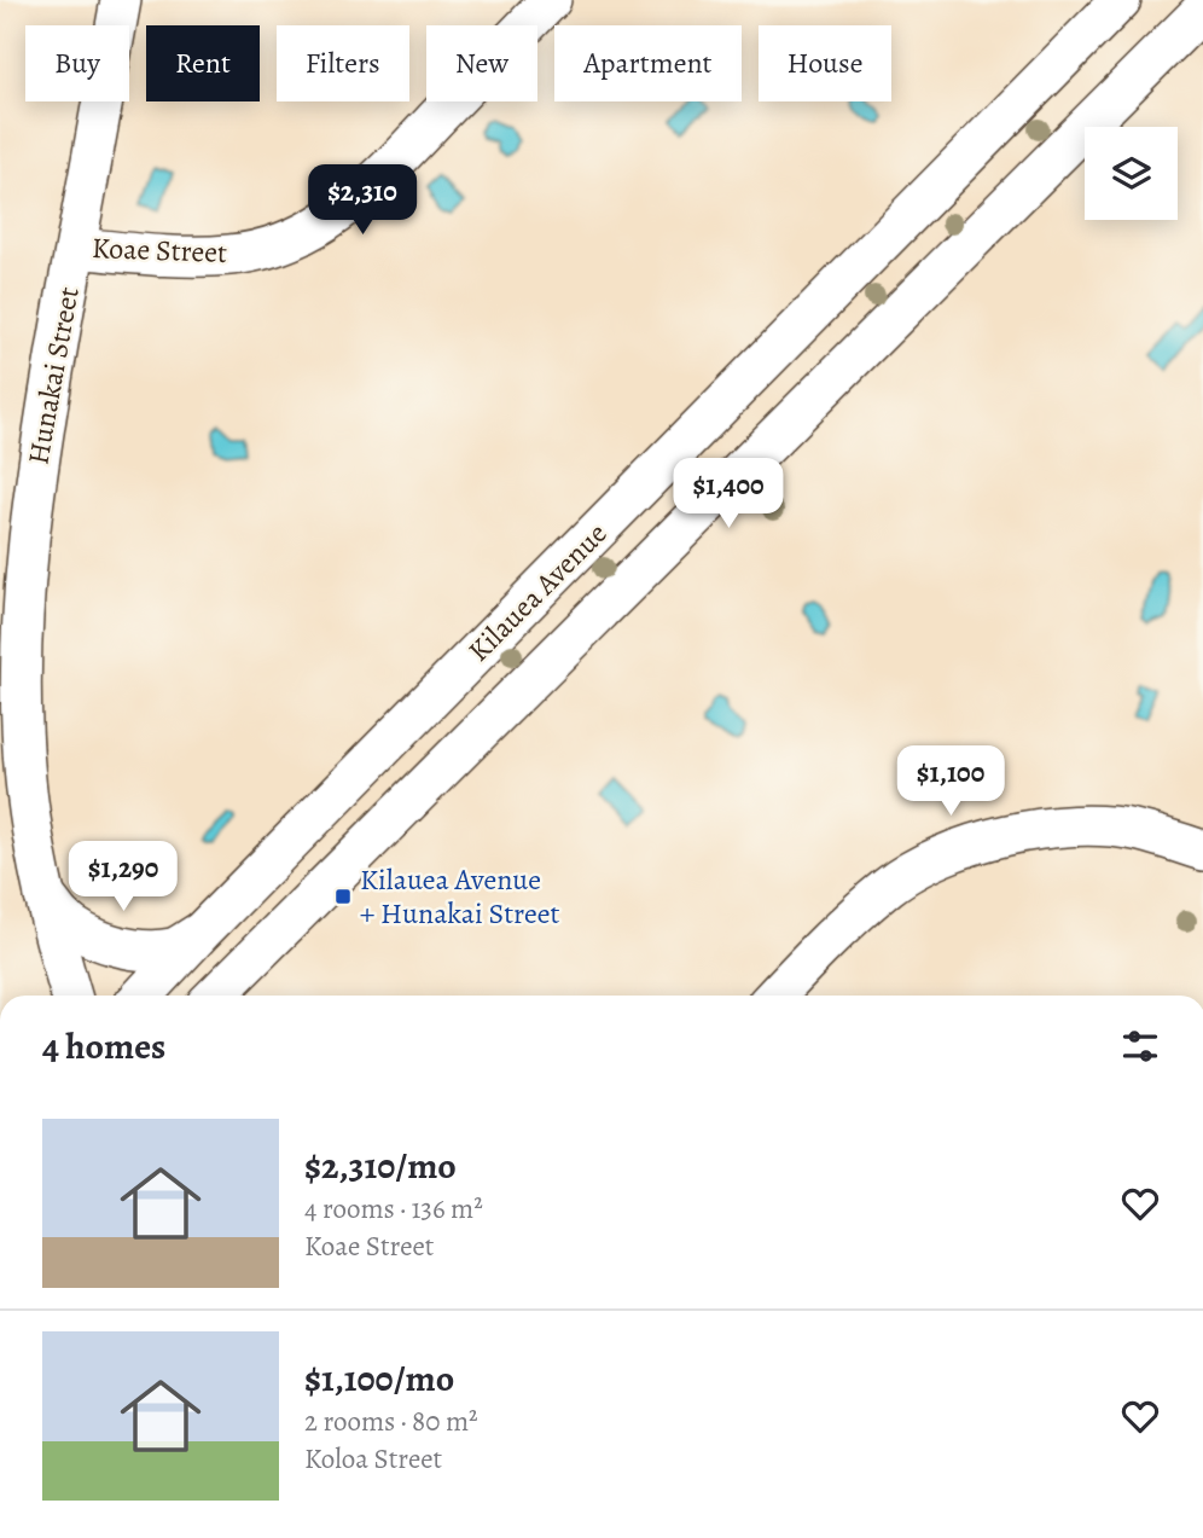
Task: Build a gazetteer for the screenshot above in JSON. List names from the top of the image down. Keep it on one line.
{"streets":{"street":["Koae Street","Hunakai Street","Kilauea Avenue"]},"crossings":[["Koae Street","Hunakai Street"]],"places":{"transit":["Kilauea Avenue + Hunakai Street"]},"page":{"chip":["Buy","Rent","Filters","New","Apartment","House"],"price":["$2,310","$1,400","$1,100","$1,290"],"heading":"4 homes","list":[{"name":"$2,310/mo","note":"4 rooms · 136 m² · Koae Street"},{"name":"$1,100/mo","note":"2 rooms · 80 m² · Koloa Street"}]}}
